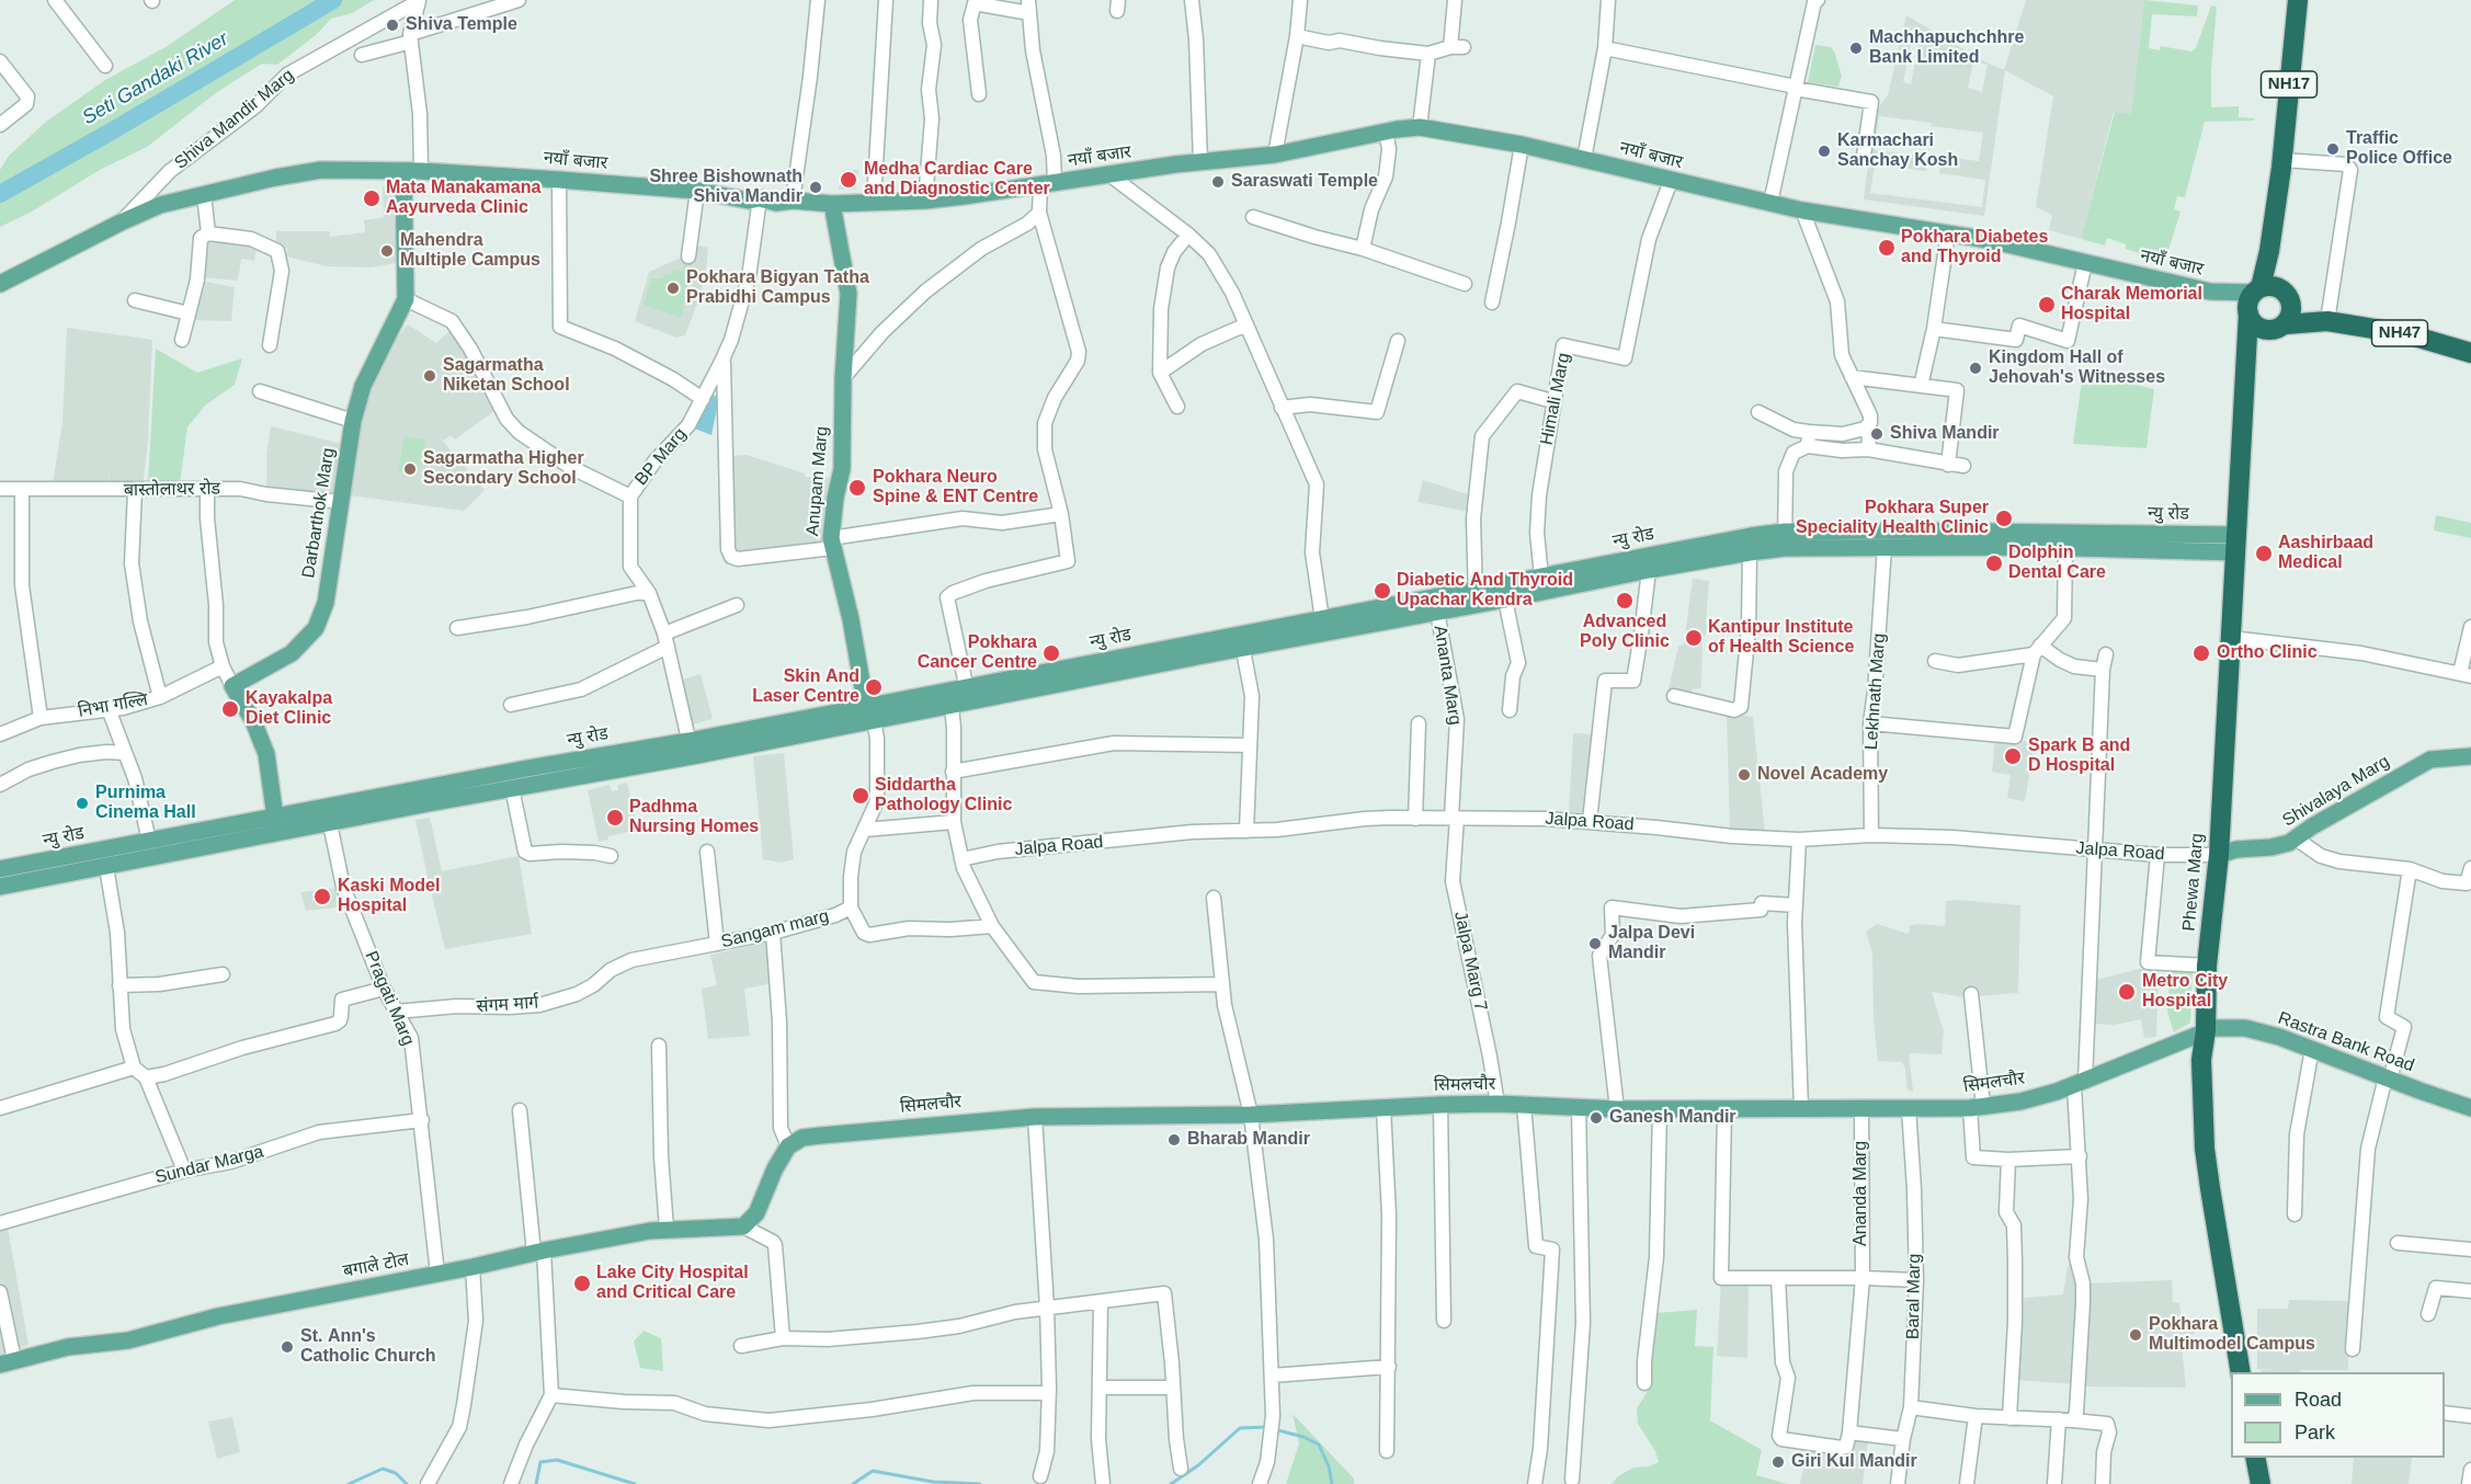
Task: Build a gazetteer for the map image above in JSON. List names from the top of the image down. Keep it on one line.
{"streets":{"highway":["NH17","NH47","Phewa Marg"],"main road":["नयाँ बजार","Anupam Marg","Darbarthok Marg","न्यु रोड","Shivalaya Marg","Rastra Bank Road","सिमलचौर","बगाले टोल"],"street":["Shiva Mandir Marg","Himali Marg","BP Marg","बास्तोलाथर रोड","Ananta Marg","Lekhnath Marg","निभा गल्लि","Jalpa Road","Sangam marg","Jalpa Marg 7","Pragati Marg","संगम मार्ग","Sundar Marga","Ananda Marg","Baral Marg"]},"crossings":[["NH17","नयाँ बजार"],["NH17","NH47"],["NH17","Phewa Marg"],["Shiva Mandir Marg","नयाँ बजार"],["नयाँ बजार","NH47"],["नयाँ बजार","Himali Marg"],["नयाँ बजार","BP Marg"],["नयाँ बजार","Anupam Marg"],["नयाँ बजार","Darbarthok Marg"],["नयाँ बजार","Phewa Marg"],["NH47","Phewa Marg"],["Himali Marg","न्यु रोड"],["BP Marg","न्यु रोड"],["Anupam Marg","न्यु रोड"],["Anupam Marg","Sangam marg"],["बास्तोलाथर रोड","Darbarthok Marg"],["न्यु रोड","Ananta Marg"],["न्यु रोड","Lekhnath Marg"],["न्यु रोड","Phewa Marg"],["न्यु रोड","Sangam marg"],["न्यु रोड","Pragati Marg"],["Ananta Marg","Jalpa Road"],["Ananta Marg","Jalpa Marg 7"],["Lekhnath Marg","Jalpa Road"],["Shivalaya Marg","Jalpa Road"],["Shivalaya Marg","Phewa Marg"],["Jalpa Road","Phewa Marg"],["Jalpa Road","Jalpa Marg 7"],["Phewa Marg","Rastra Bank Road"],["Phewa Marg","सिमलचौर"],["Sangam marg","संगम मार्ग"],["Jalpa Marg 7","सिमलचौर"],["Pragati Marg","संगम मार्ग"],["Pragati Marg","Sundar Marga"],["Pragati Marg","बगाले टोल"],["Rastra Bank Road","सिमलचौर"],["सिमलचौर","Ananda Marg"],["सिमलचौर","Baral Marg"]],"water":["Seti Gandaki River"],"places":["Shiva Temple","Machhapuchchhre Bank Limited","Traffic Police Office","Karmachari Sanchay Kosh","Medha Cardiac Care and Diagnostic Center","Saraswati Temple","Shree Bishownath Shiva Mandir","Mata Manakamana Aayurveda Clinic","Pokhara Diabetes and Thyroid","Mahendra Multiple Campus","Pokhara Bigyan Tatha Prabidhi Campus","Charak Memorial Hospital","Kingdom Hall of Jehovah's Witnesses","Sagarmatha Niketan School","Shiva Mandir","Sagarmatha Higher Secondary School","Pokhara Neuro Spine & ENT Centre","Pokhara Super Speciality Health Clinic","Aashirbaad Medical","Dolphin Dental Care","Diabetic And Thyroid Upachar Kendra","Advanced Poly Clinic","Kantipur Institute of Health Science","Pokhara Cancer Centre","Ortho Clinic","Skin And Laser Centre","Kayakalpa Diet Clinic","Spark B and D Hospital","Novel Academy","Siddartha Pathology Clinic","Purnima Cinema Hall","Padhma Nursing Homes","Kaski Model Hospital","Jalpa Devi Mandir","Metro City Hospital","Ganesh Mandir","Bharab Mandir","Lake City Hospital and Critical Care","Pokhara Multimodel Campus","St. Ann's Catholic Church","Giri Kul Mandir"],"legend":["Road","Park"]}
